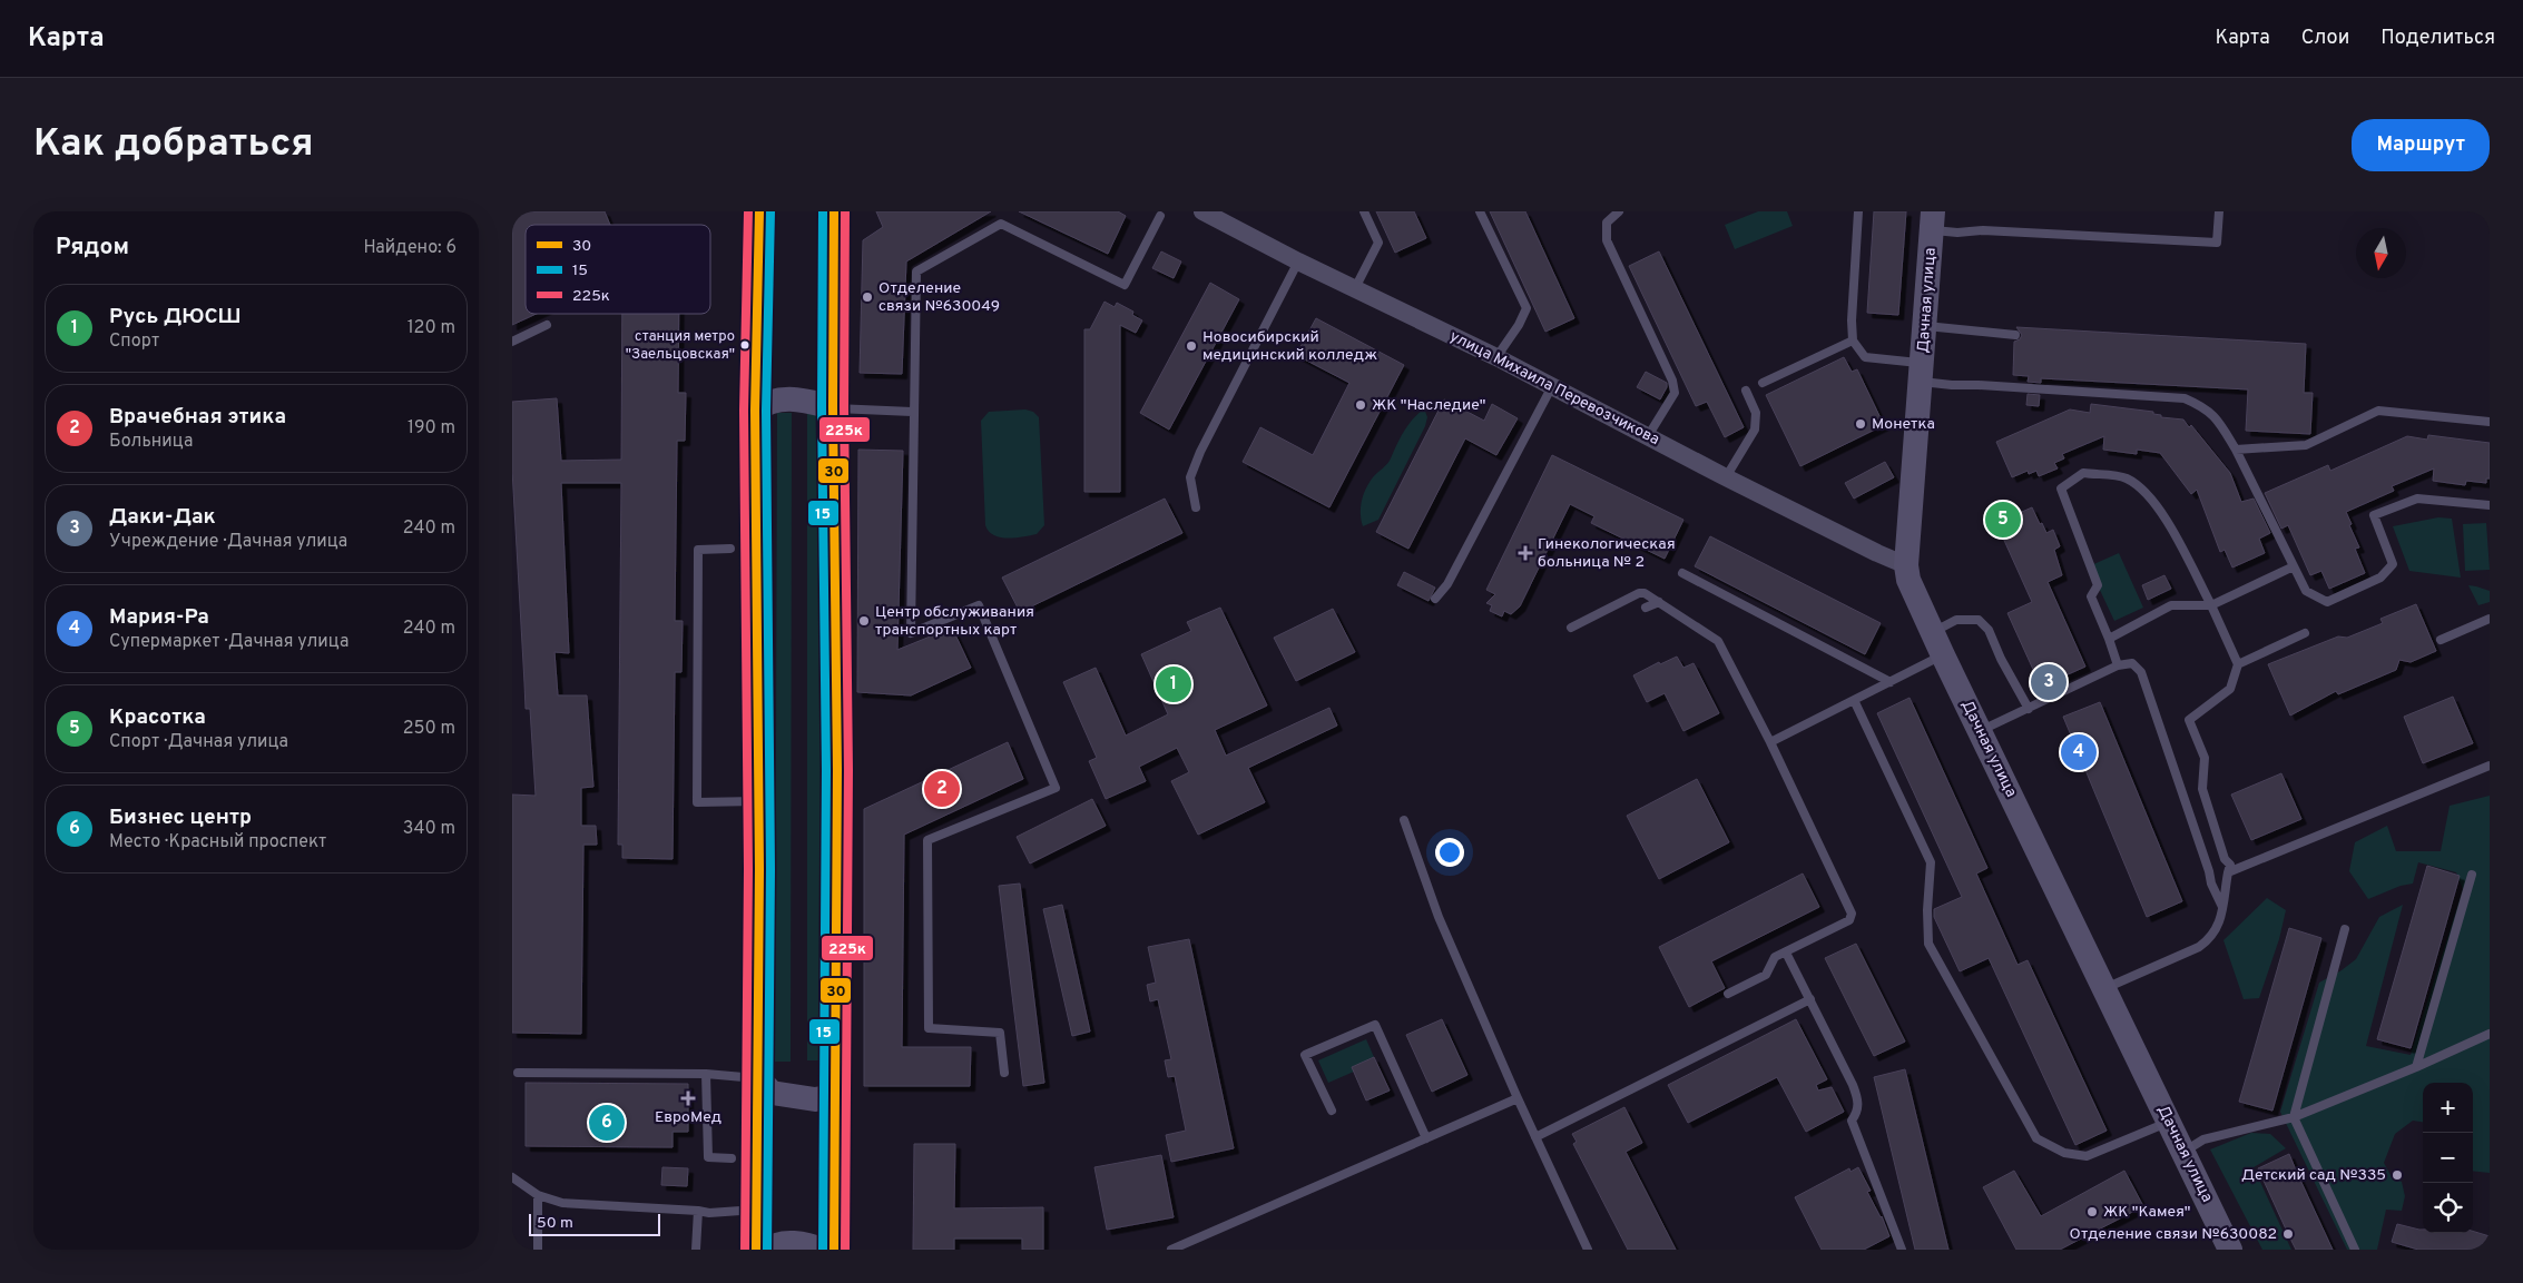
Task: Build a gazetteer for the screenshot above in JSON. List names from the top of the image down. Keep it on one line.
{"streets":{"main road":["Дачная улица"],"street":["улица Михаила Перевозчикова"]},"crossings":[["Дачная улица","улица Михаила Перевозчикова"]],"places":{"other":["Отделение связи №630049","станция метро \"Заельцовская\"","Новосибирский медицинский колледж","ЖК \"Наследие\"","Монетка","Центр обслуживания транспортных карт","Детский сад №335","ЖК \"Камея\"","Отделение связи №630082"],"health":["Гинекологическая больница № 2","ЕвроМед"]},"lines":["transit line 30","transit line 15","transit line 225к"],"legend":["30","15","225к"],"scale_bar":"50 m","north":"bottom","page":{"header":"Карта","nav":["Карта","Слои","Поделиться"],"buttons":"Маршрут","title":"Как добраться","heading":["Рядом","Найдено: 6"],"list":[{"mark":"1","name":"Русь ДЮСШ","note":"Спорт","value":"120 m"},{"mark":"2","name":"Врачебная этика","note":"Больница","value":"190 m"},{"mark":"3","name":"Даки-Дак","note":"Учреждение · Дачная улица","value":"240 m"},{"mark":"4","name":"Мария-Ра","note":"Супермаркет · Дачная улица","value":"240 m"},{"mark":"5","name":"Красотка","note":"Спорт · Дачная улица","value":"250 m"},{"mark":"6","name":"Бизнес центр","note":"Место · Красный проспект","value":"340 m"}],"pins":["5","3","1","4","2","6"],"map_buttons":["+","−"],"scale":"50 m"}}
